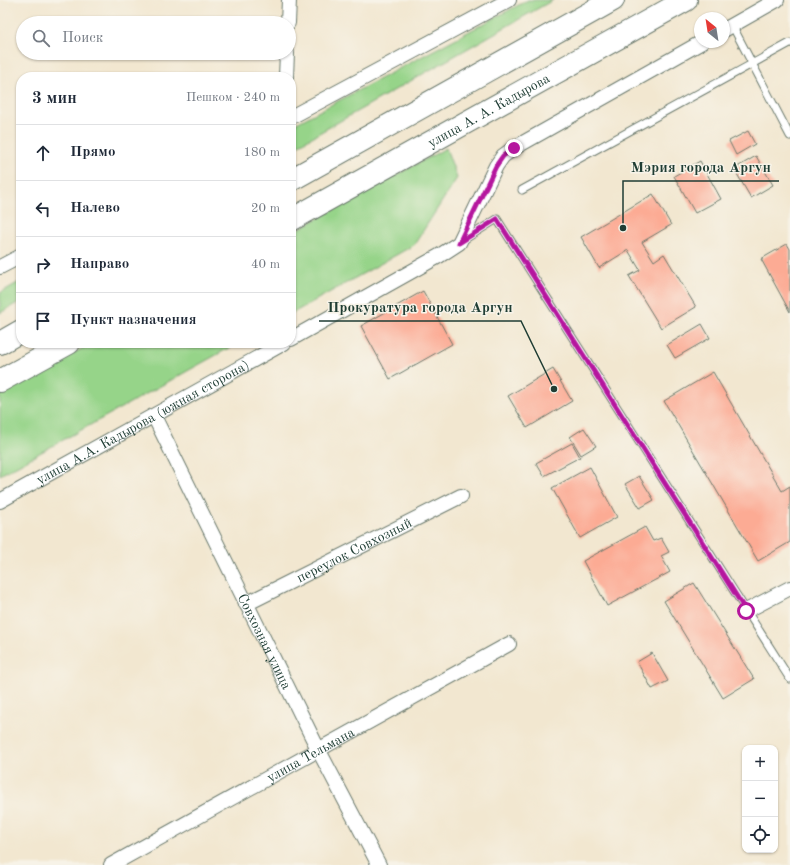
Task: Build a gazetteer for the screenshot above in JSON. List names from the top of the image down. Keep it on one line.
{"streets":{"main road":["улица А. А. Кадырова"],"street":["улица А.А. Кадырова (южная сторона)","переулок Совхозный","Совхозная улица","улица Тельмана"]},"crossings":[["улица А.А. Кадырова (южная сторона)","Совхозная улица"],["переулок Совхозный","Совхозная улица"],["Совхозная улица","улица Тельмана"]],"places":["Мэрия города Аргун","Прокуратура города Аргун"],"north":"top left","page":{"search":"Поиск","heading":["3 мин","Пешком · 240 m"],"list":[["Прямо","180 m"],["Налево","20 m"],["Направо","40 m"],"Пункт назначения"],"map_buttons":["+","−"]}}
